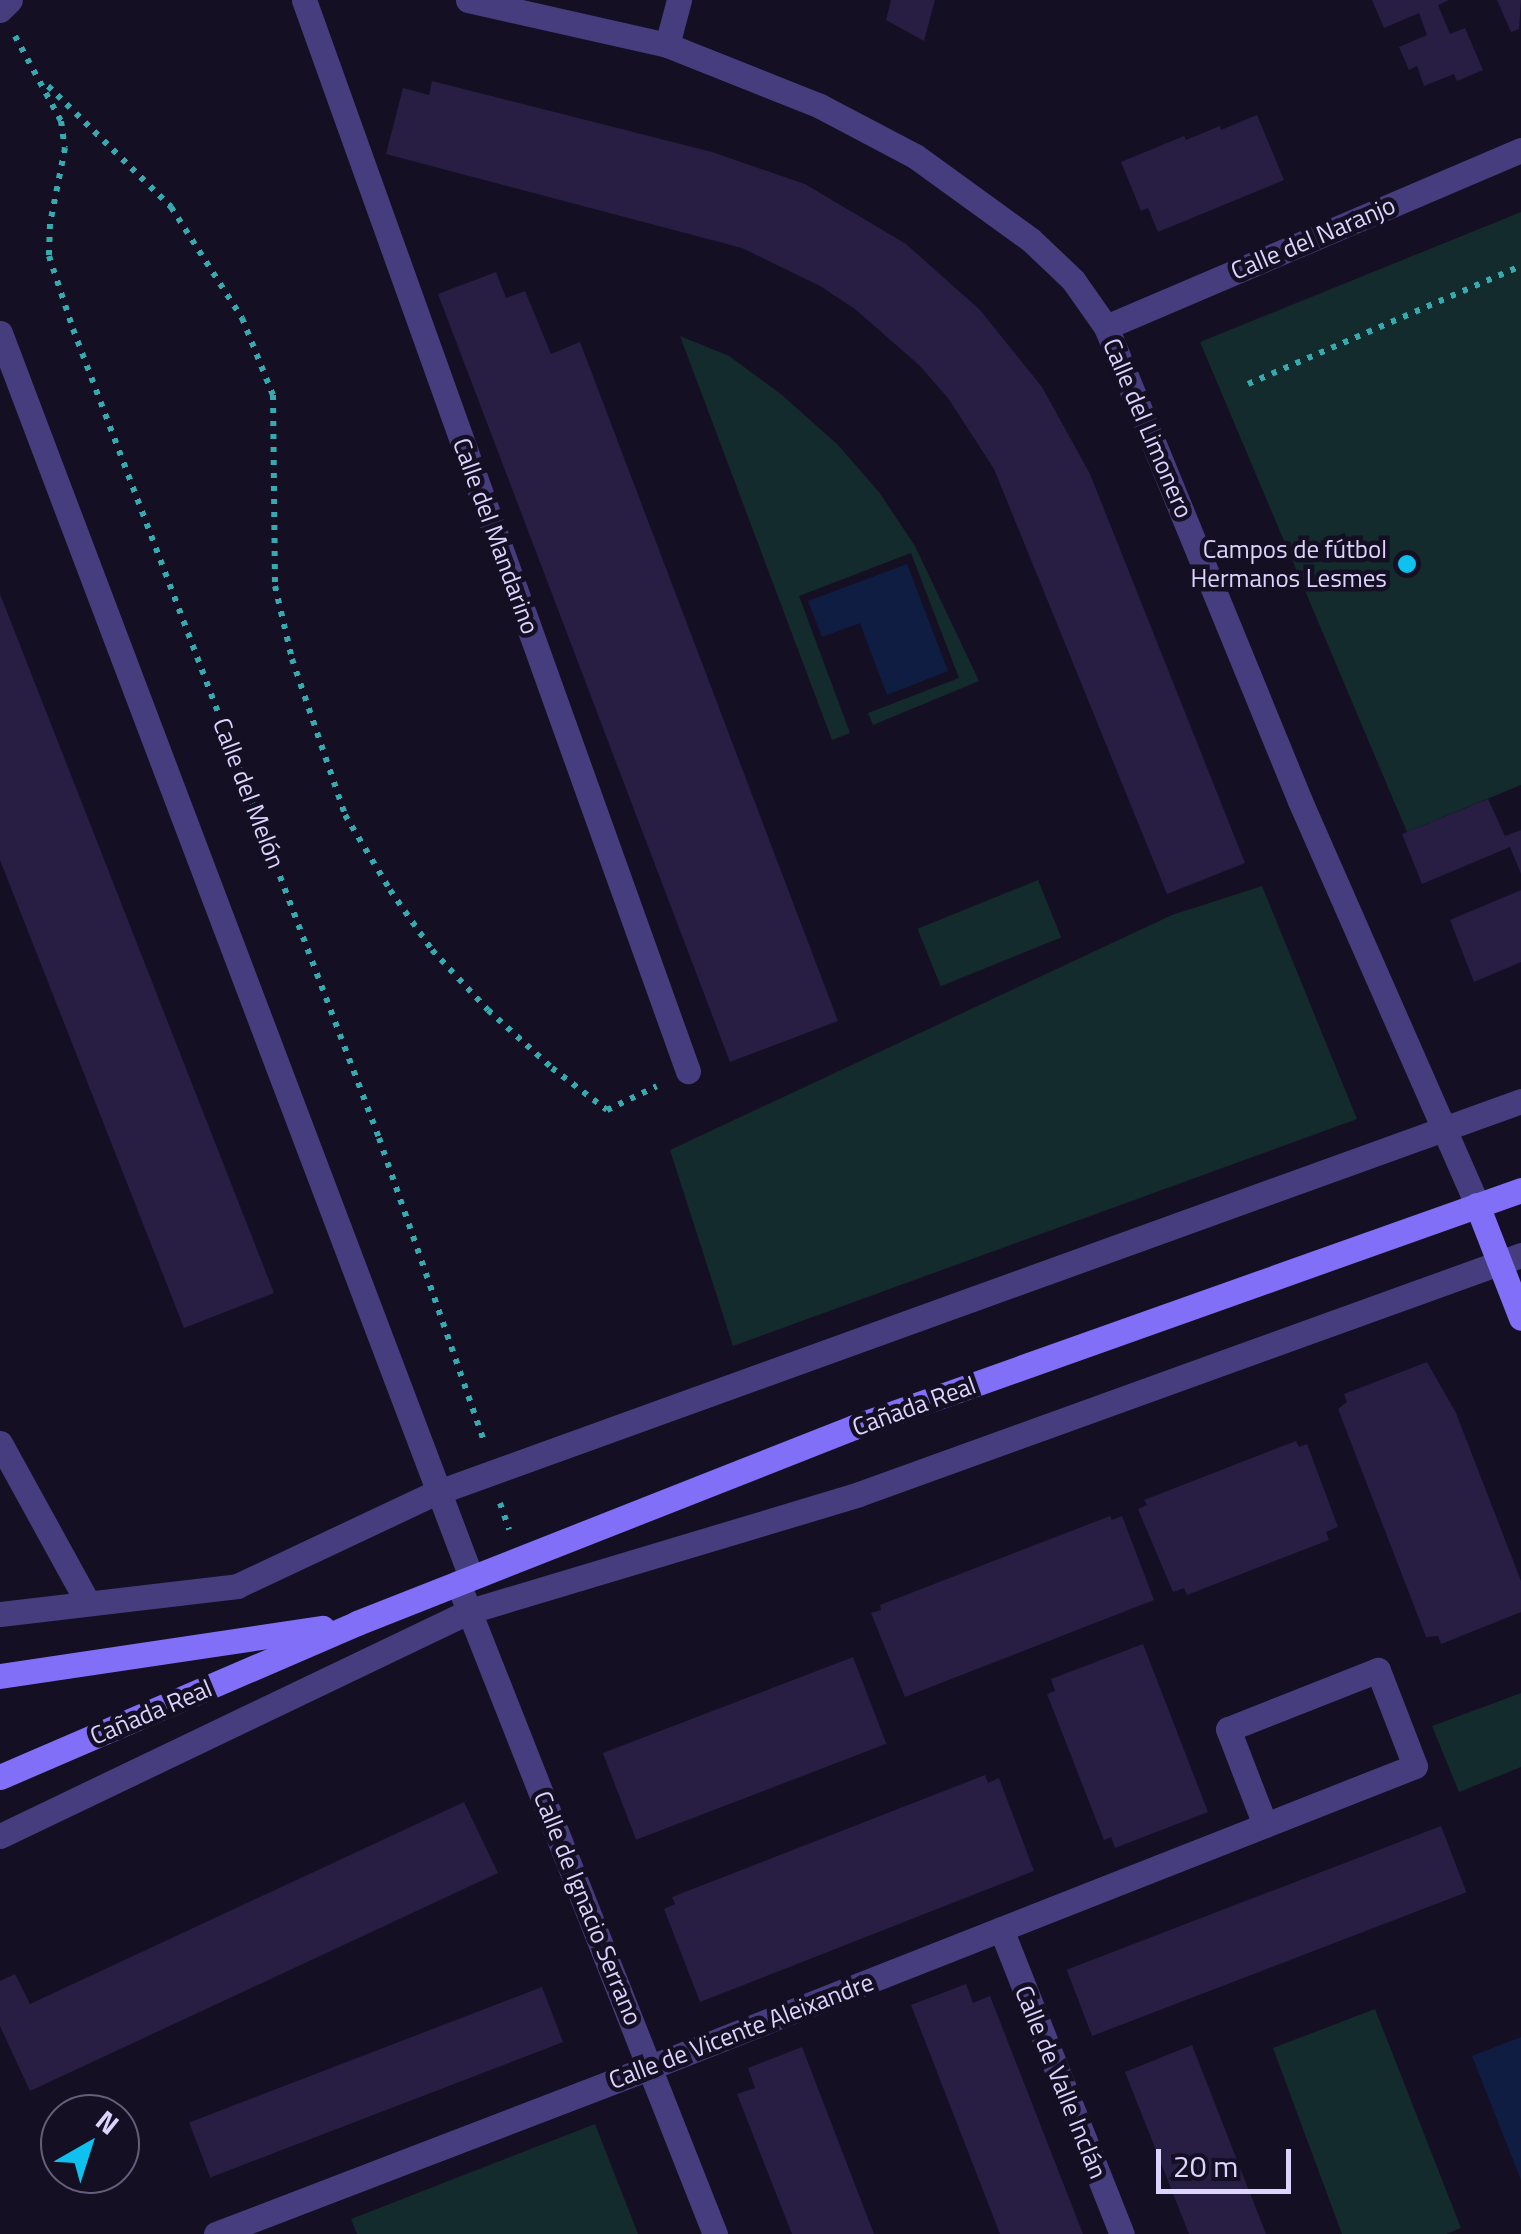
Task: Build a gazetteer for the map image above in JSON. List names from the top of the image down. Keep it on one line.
{"streets":{"street":["Calle del Naranjo","Calle del Limonero","Calle del Mandarino","Cañada Real","Calle de Ignacio Serrano","Calle de Vicente Aleixandre","Calle de Valle Inclán"],"path":["Calle del Melón"]},"crossings":[["Calle del Naranjo","Calle del Limonero"],["Calle del Limonero","Cañada Real"],["Calle del Melón","Cañada Real"],["Cañada Real","Calle de Ignacio Serrano"],["Calle de Ignacio Serrano","Calle de Vicente Aleixandre"],["Calle de Vicente Aleixandre","Calle de Valle Inclán"]],"places":["Campos de fútbol Hermanos Lesmes"],"scale_bar":"20 m","north":"top right"}
